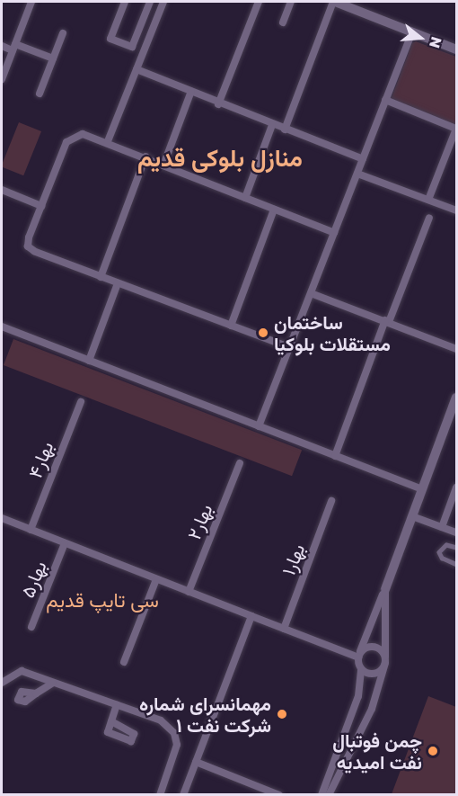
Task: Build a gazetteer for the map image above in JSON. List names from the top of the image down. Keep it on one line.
{"streets":{"street":["بهار۴","بهار۲","بهار۱","بهار۵"]},"districts":["منازل بلوکی قدیم","سی تایپ قدیم"],"places":["ساختمان مستقلات بلوکیا","مهمانسرای شماره ۱ شرکت نفت","چمن فوتبال نفت امیدیه"],"north":"right"}
